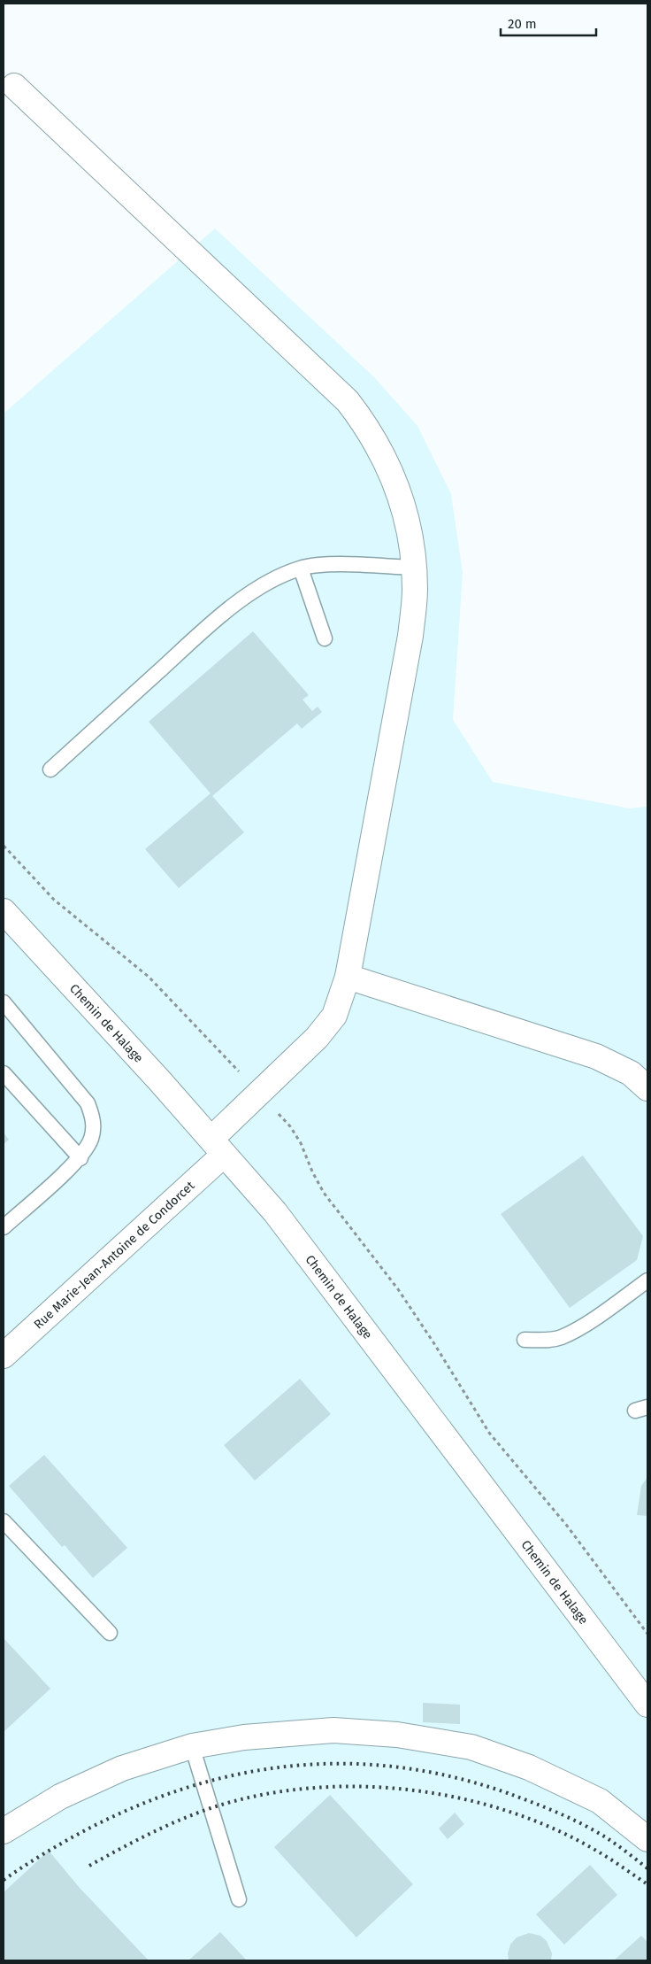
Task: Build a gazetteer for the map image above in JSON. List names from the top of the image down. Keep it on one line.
{"streets":{"street":["Chemin de Halage","Rue Marie-Jean-Antoine de Condorcet"]},"crossings":[["Chemin de Halage","Rue Marie-Jean-Antoine de Condorcet"]],"scale_bar":"20 m"}
